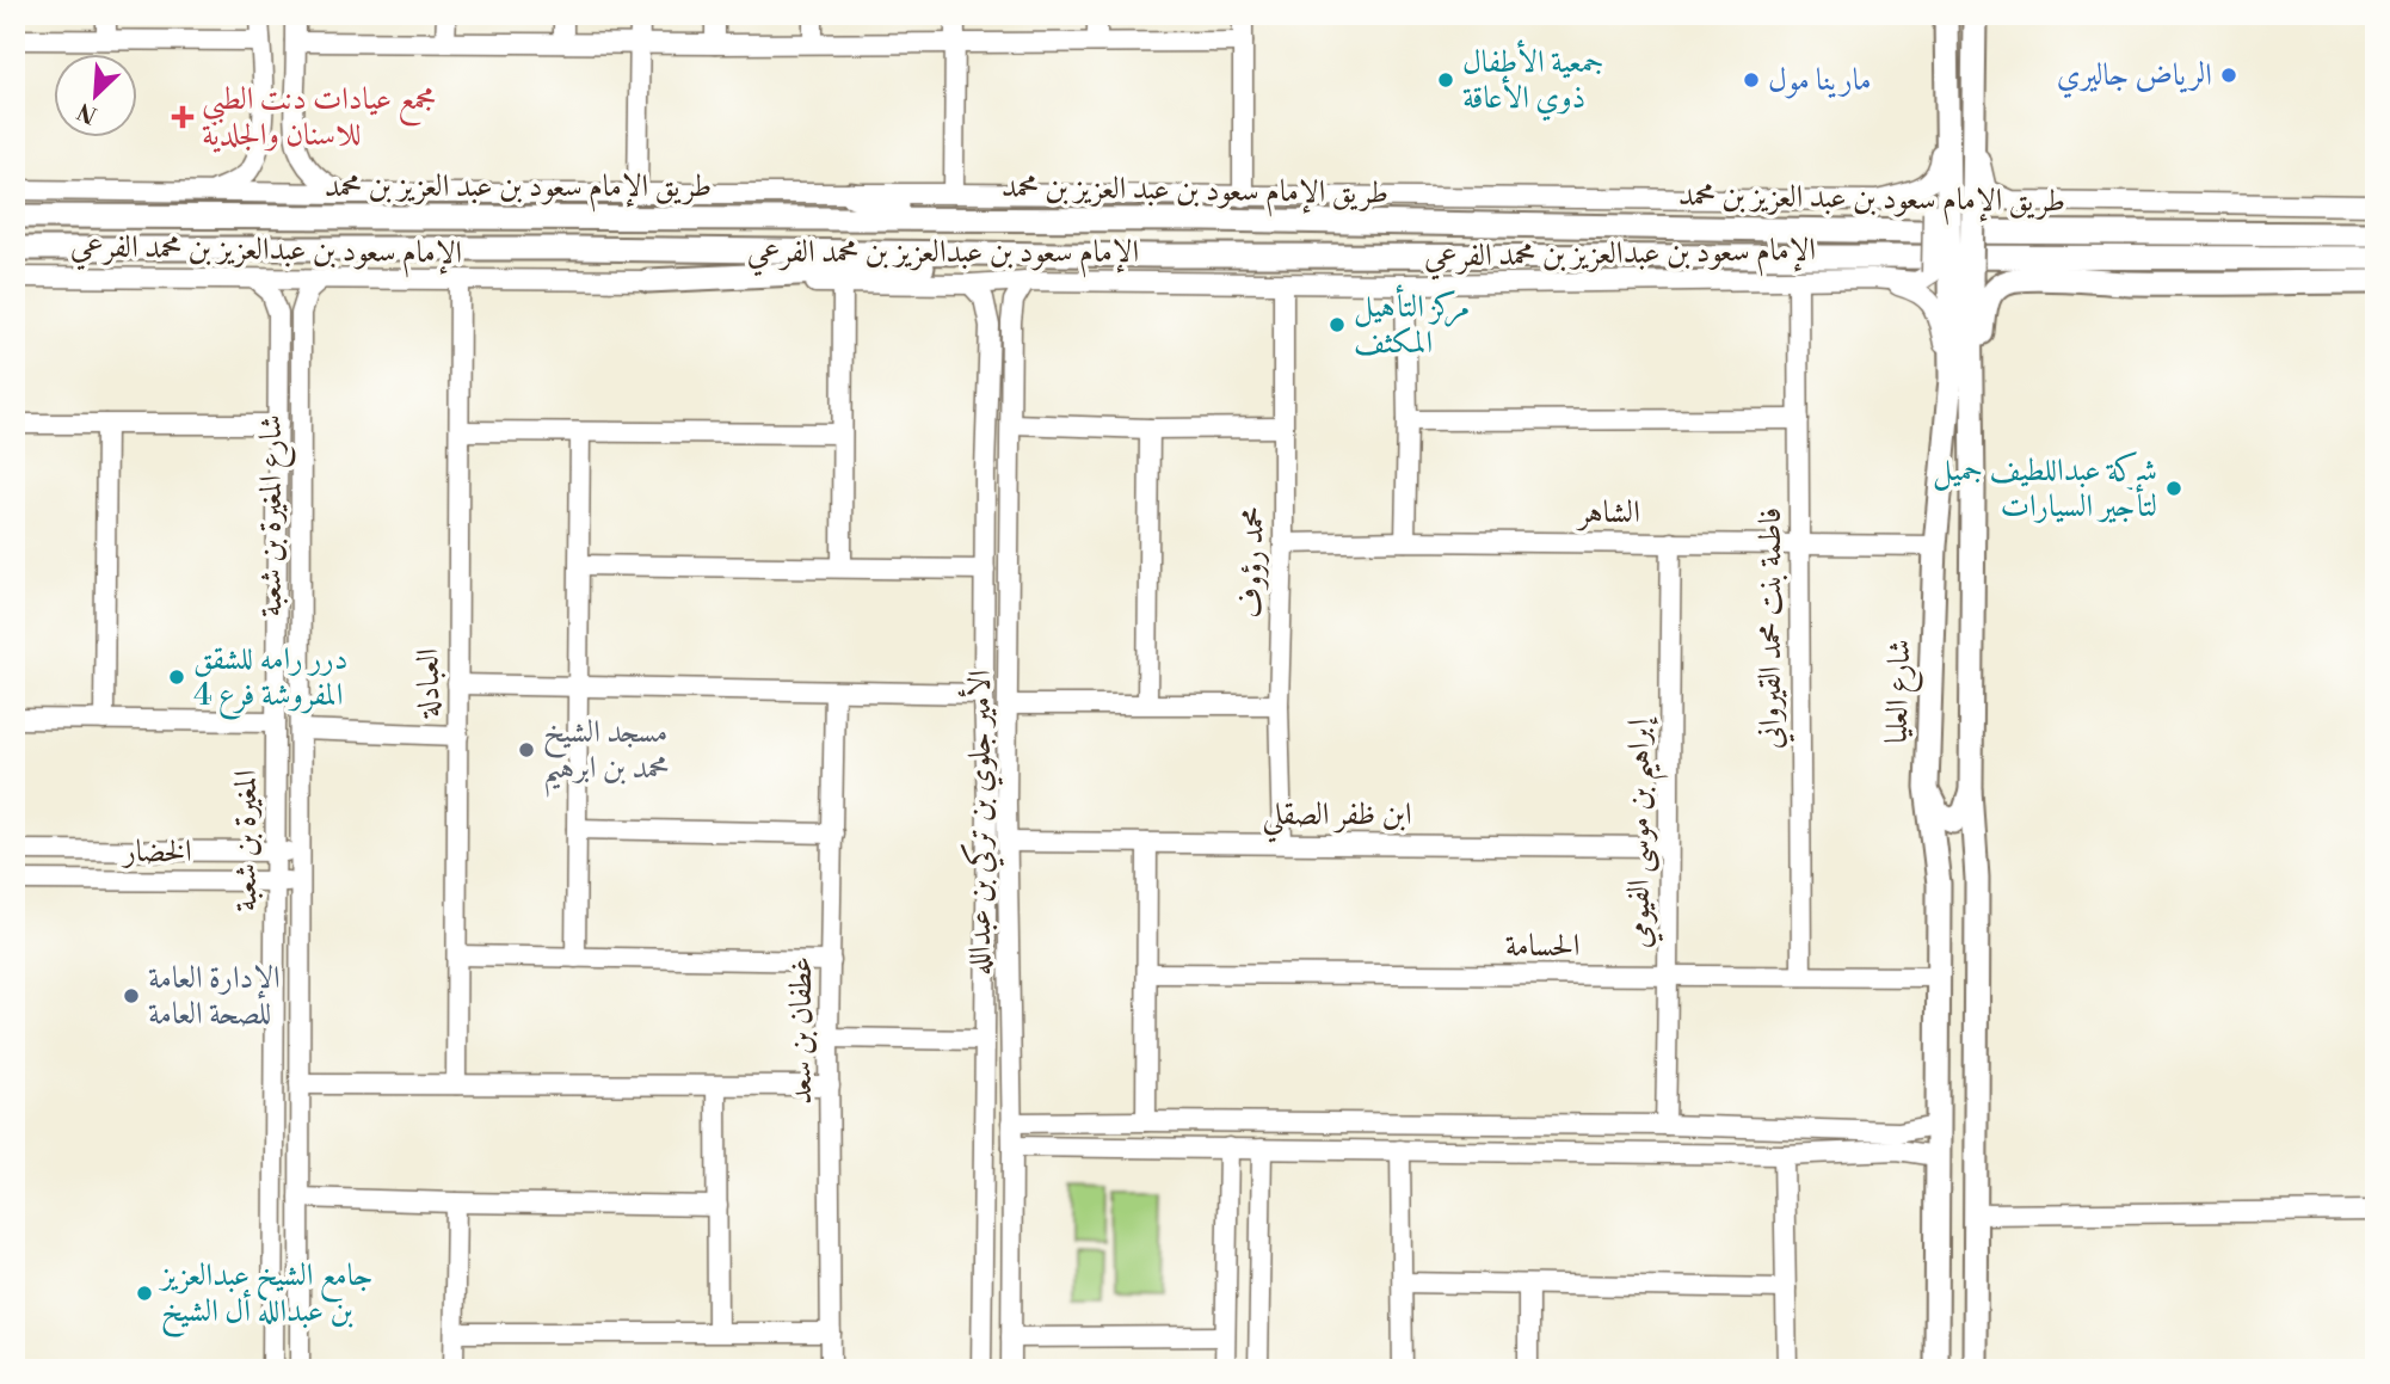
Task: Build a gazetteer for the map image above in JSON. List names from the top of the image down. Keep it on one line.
{"streets":{"main road":["طريق الإمام سعود بن عبد العزيز بن محمد","شارع العليا"],"street":["الإمام سعود بن عبدالعزيز بن محمد الفرعي","الشاهر","شارع المغيرة بن شعبة","محمد رؤوف","فاطمة بنت محمد القيرواني","العبادلة","ابن ظفر الصقلي","الأمير جلوي بن تركي بن عبدالله","إبراهيم بن موسى الفيومي","المغيرة بن شعبة","الخضار","الحسامة","غطفان بن سعد"]},"crossings":[["الإمام سعود بن عبدالعزيز بن محمد الفرعي","محمد رؤوف"],["الإمام سعود بن عبدالعزيز بن محمد الفرعي","فاطمة بنت محمد القيرواني"],["الإمام سعود بن عبدالعزيز بن محمد الفرعي","العبادلة"],["الإمام سعود بن عبدالعزيز بن محمد الفرعي","الأمير جلوي بن تركي بن عبدالله"],["الشاهر","محمد رؤوف"],["الشاهر","فاطمة بنت محمد القيرواني"],["الشاهر","شارع العليا"],["الشاهر","إبراهيم بن موسى الفيومي"],["شارع المغيرة بن شعبة","الخضار"],["محمد رؤوف","ابن ظفر الصقلي"],["فاطمة بنت محمد القيرواني","الحسامة"],["شارع العليا","الحسامة"],["ابن ظفر الصقلي","الأمير جلوي بن تركي بن عبدالله"],["ابن ظفر الصقلي","إبراهيم بن موسى الفيومي"],["إبراهيم بن موسى الفيومي","الحسامة"],["المغيرة بن شعبة","الخضار"]],"places":{"other":["الرياض جاليري","جمعية الأطفال ذوي الأعاقة","مارينا مول","مركز التأهيل المكثف","شركة عبداللطيف جميل لتأجير السيارات","درر رامه للشقق المفروشة فرع 4","مسجد الشيخ محمد بن ابرهيم","الإدارة العامة للصحة العامة","جامع الشيخ عبدالعزيز بن عبدالله أل الشيخ"],"health":["مجمع عيادات دنت الطبي للاسنان والجلدية"]},"north":"bottom left"}
